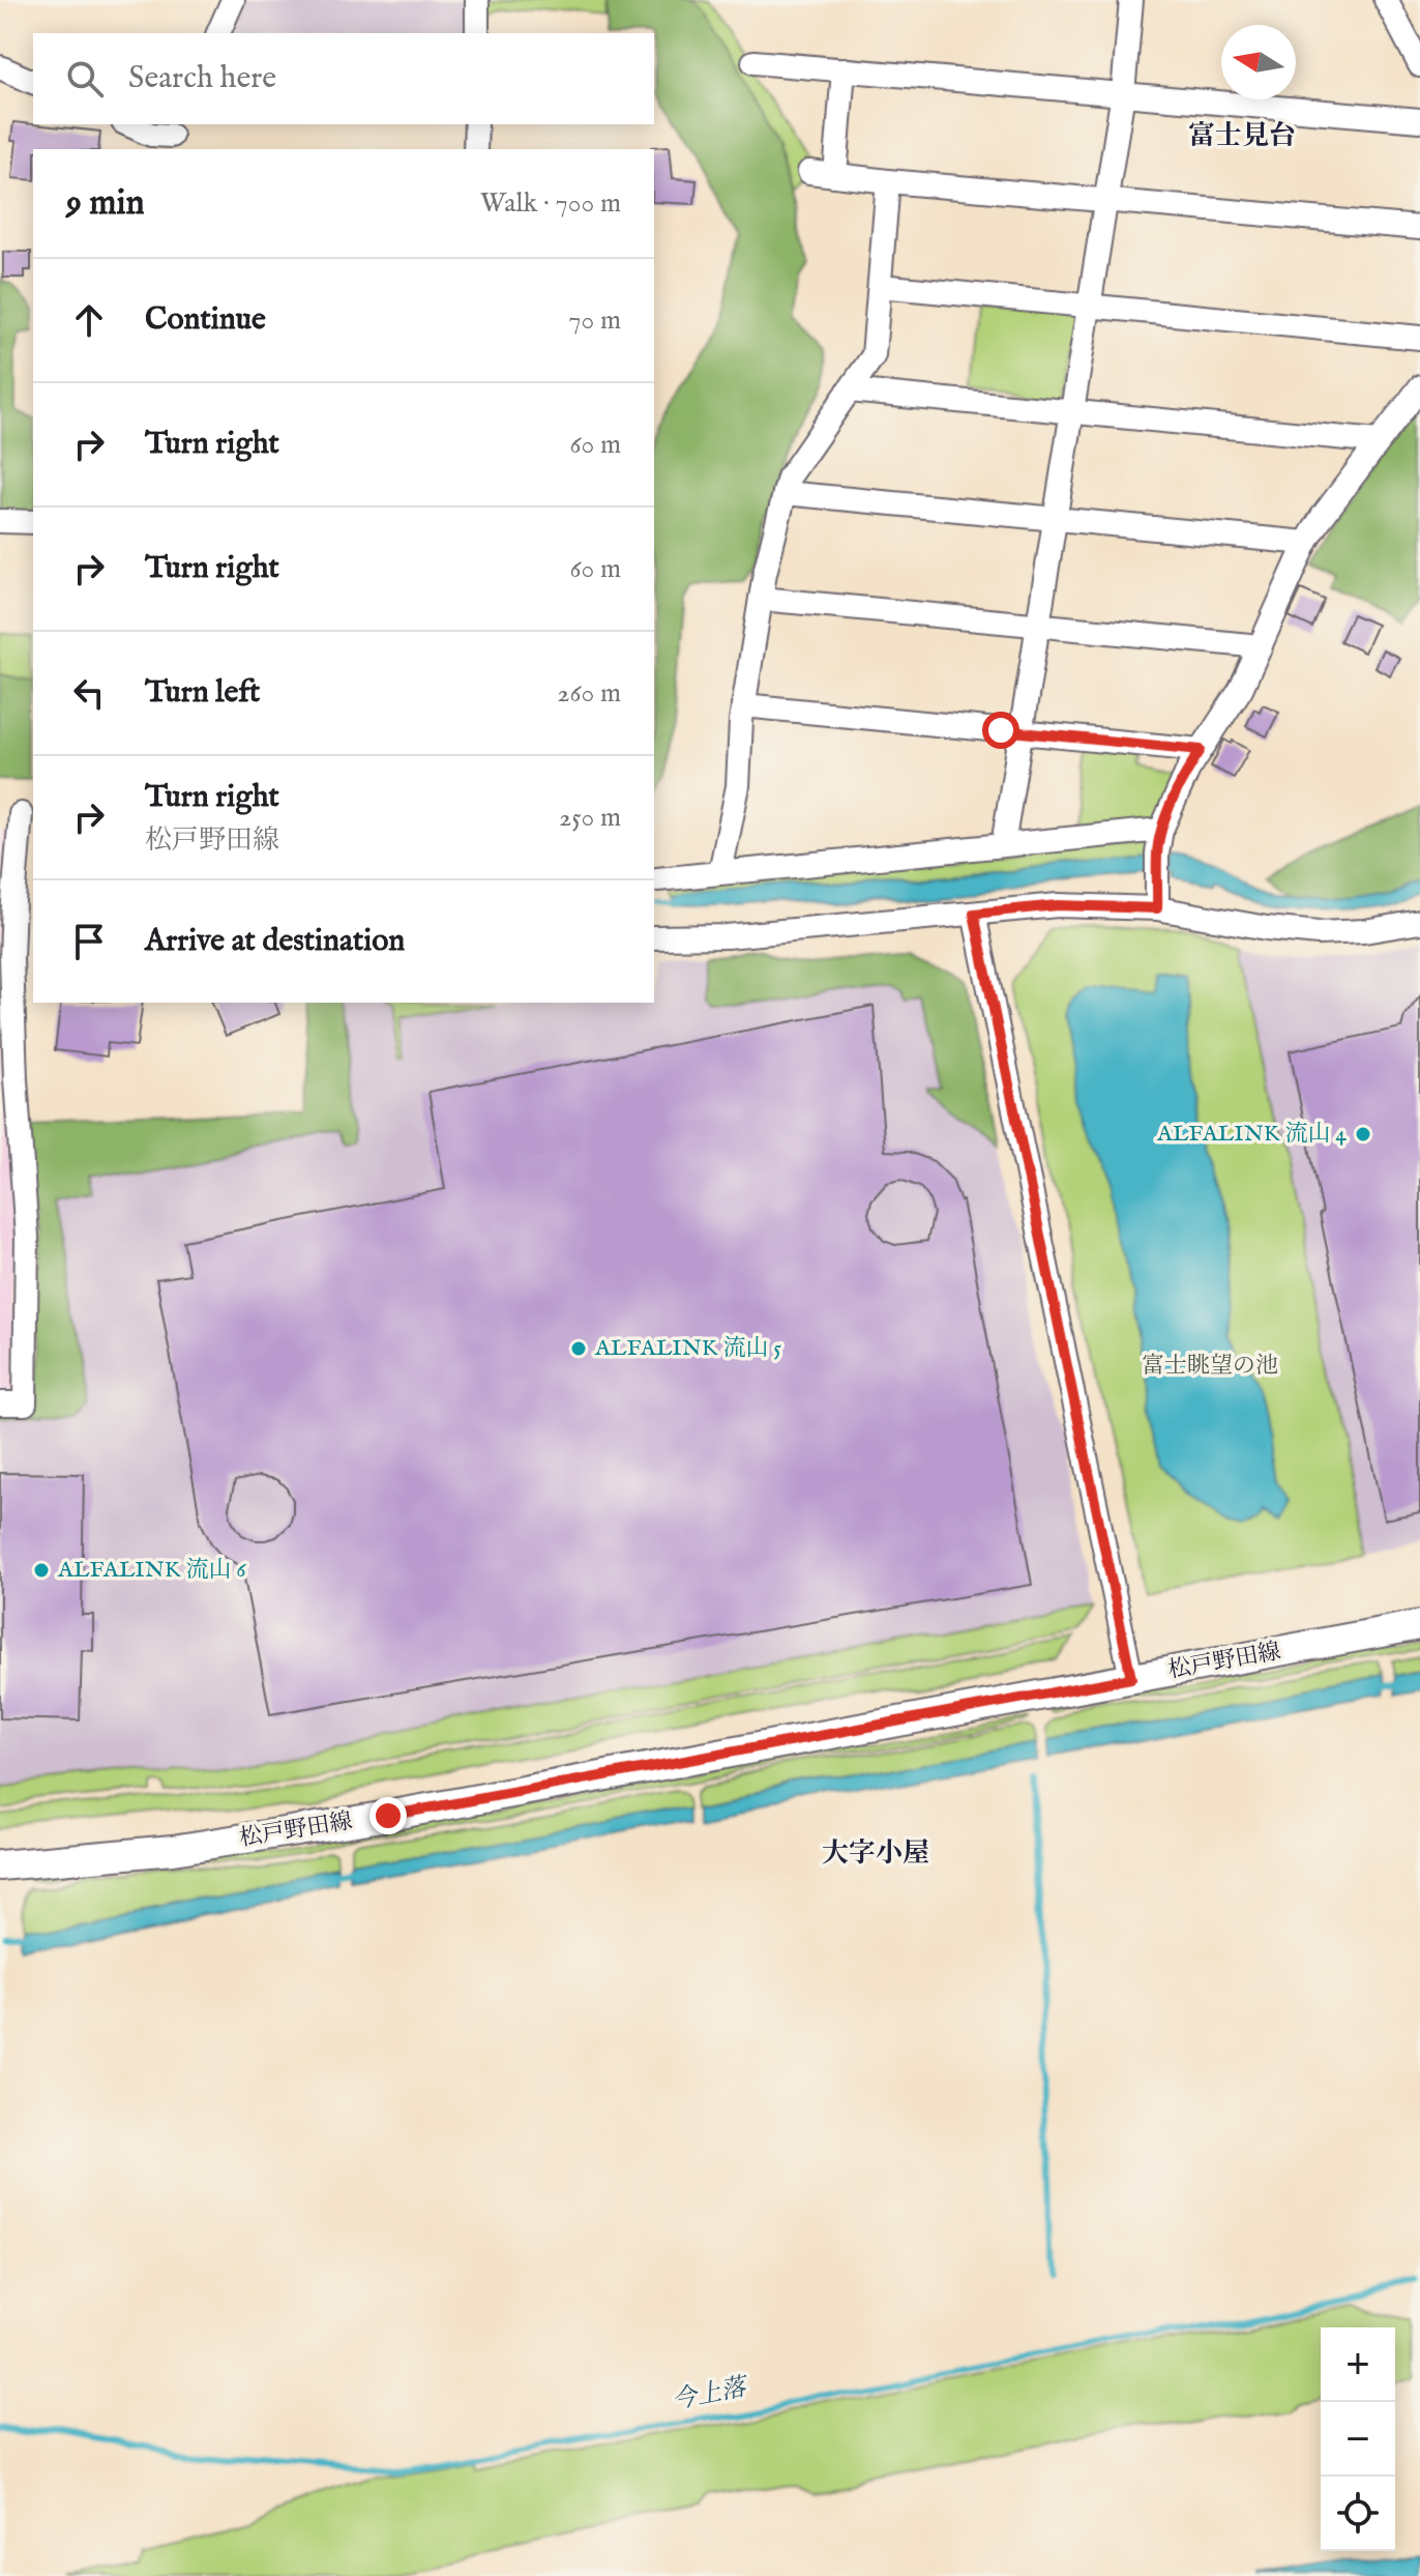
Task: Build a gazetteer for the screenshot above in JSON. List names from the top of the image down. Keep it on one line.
{"streets":{"main road":["松戸野田線"]},"districts":["富士見台","大字小屋"],"water":["今上落"],"parks":["富士眺望の池"],"places":["ALFALINK 流山 4","ALFALINK 流山 5","ALFALINK 流山 6"],"north":"left","page":{"search":"Search here","heading":["9 min","Walk · 700 m"],"list":[["Continue","70 m"],["Turn right","60 m"],["Turn right","60 m"],["Turn left","260 m"],["Turn right","松戸野田線","250 m"],"Arrive at destination"],"map_buttons":["+","−"]}}
